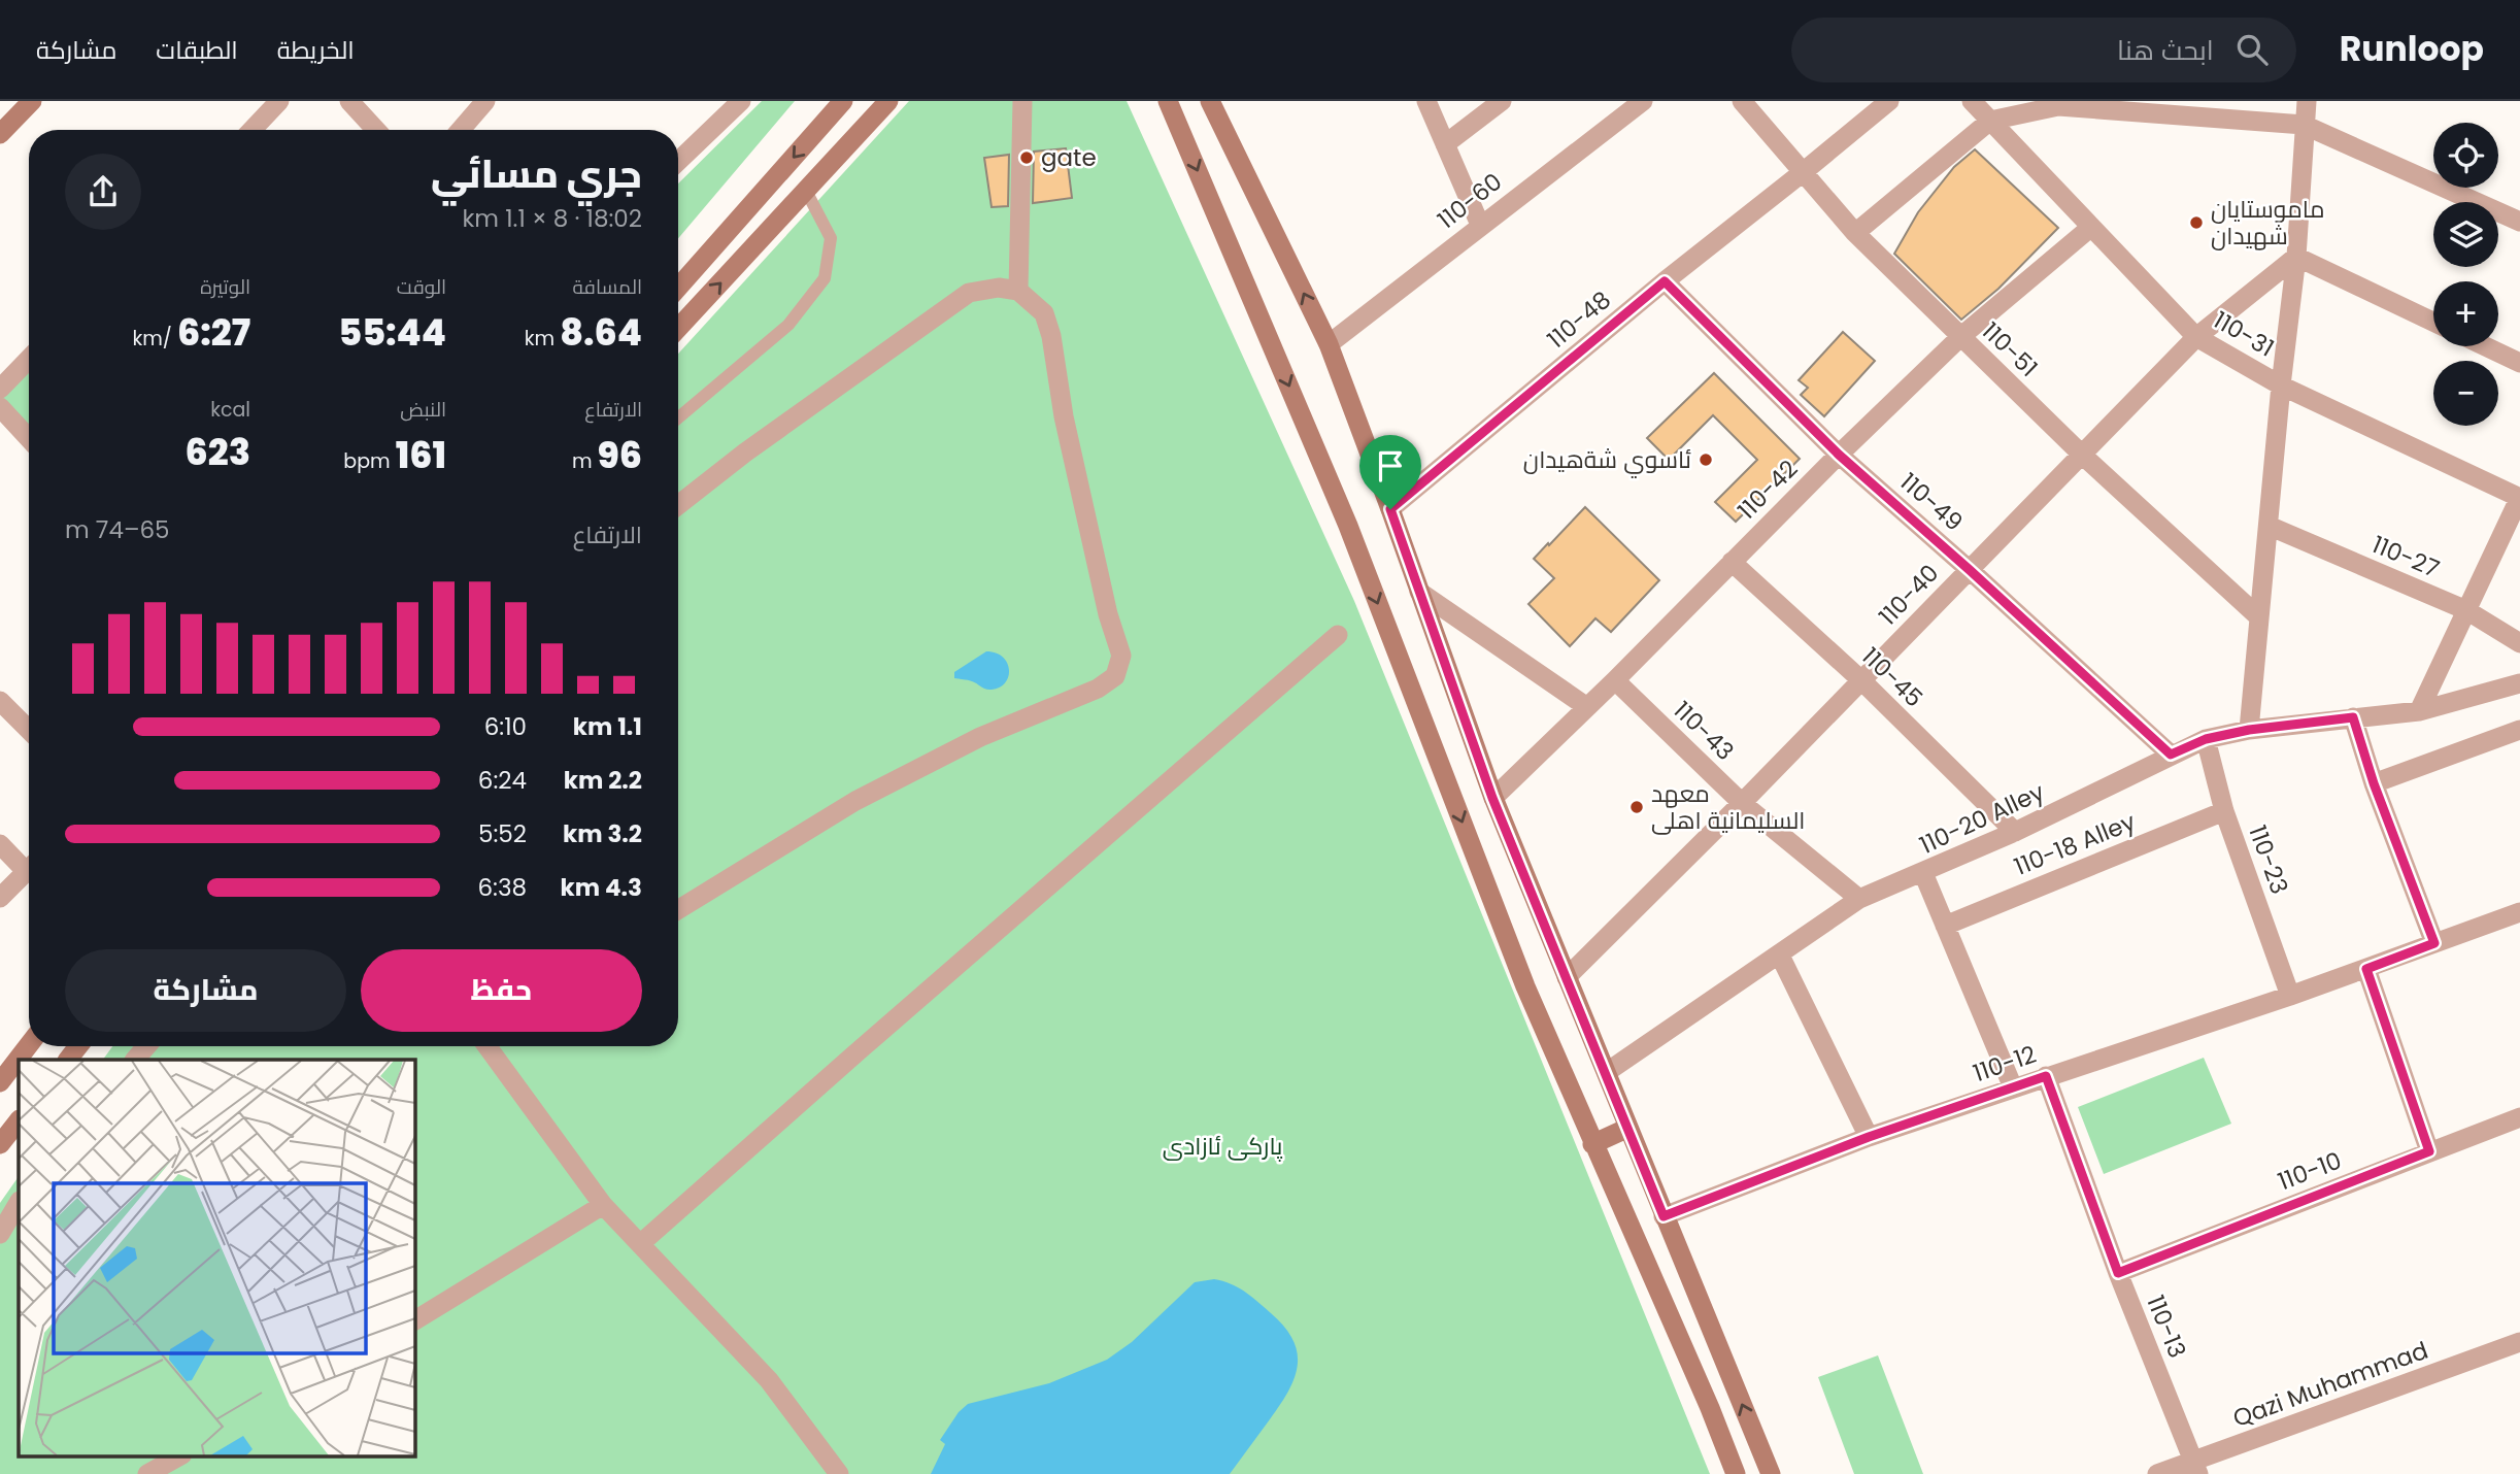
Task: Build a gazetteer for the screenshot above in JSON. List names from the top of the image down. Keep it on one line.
{"streets":{"street":["110-60","110-48","110-31","110-51","110-42","110-49","110-27","110-40","110-45","110-43","110-20 Alley","110-18 Alley","110-23","110-12","110-10","110-13","Qazi Muhammad"]},"crossings":[["110-48","110-51"],["110-48","110-49"],["110-31","110-42"],["110-31","110-40"],["110-51","110-42"],["110-51","110-40"],["110-42","110-49"],["110-42","110-45"],["110-42","110-43"],["110-49","110-40"],["110-49","110-20 Alley"],["110-40","110-45"],["110-40","110-43"],["110-45","110-20 Alley"],["110-43","110-20 Alley"],["110-20 Alley","110-23"],["110-18 Alley","110-23"],["110-23","110-12"],["110-12","110-13"],["110-10","110-13"],["110-13","Qazi Muhammad"]],"parks":["پارکی ئازادی"],"places":["gate","ماموستايان شهيدان","ئاسوي شةهيدان","معهد السلیمانیة اهلى"],"page":{"header":"Runloop","search":"ابحث هنا","nav":["الخريطة","الطبقات","مشاركة"],"map_buttons":["+","−"],"heading":["جري مسائي","18:02 · 8 × 1.1 km"],"stats":[["المسافة","8.64 km"],["الوقت","55:44"],["الوتيرة","6:27 /km"],["الارتفاع","96 m"],["النبض","161 bpm"],["kcal","623"]],"chart":["الارتفاع","65–74 m"],"list":[{"name":"1.1 km","note":"6:10"},{"name":"2.2 km","note":"6:24"},{"name":"3.2 km","note":"5:52"},{"name":"4.3 km","note":"6:38"}],"buttons":["حفظ","مشاركة"]}}
